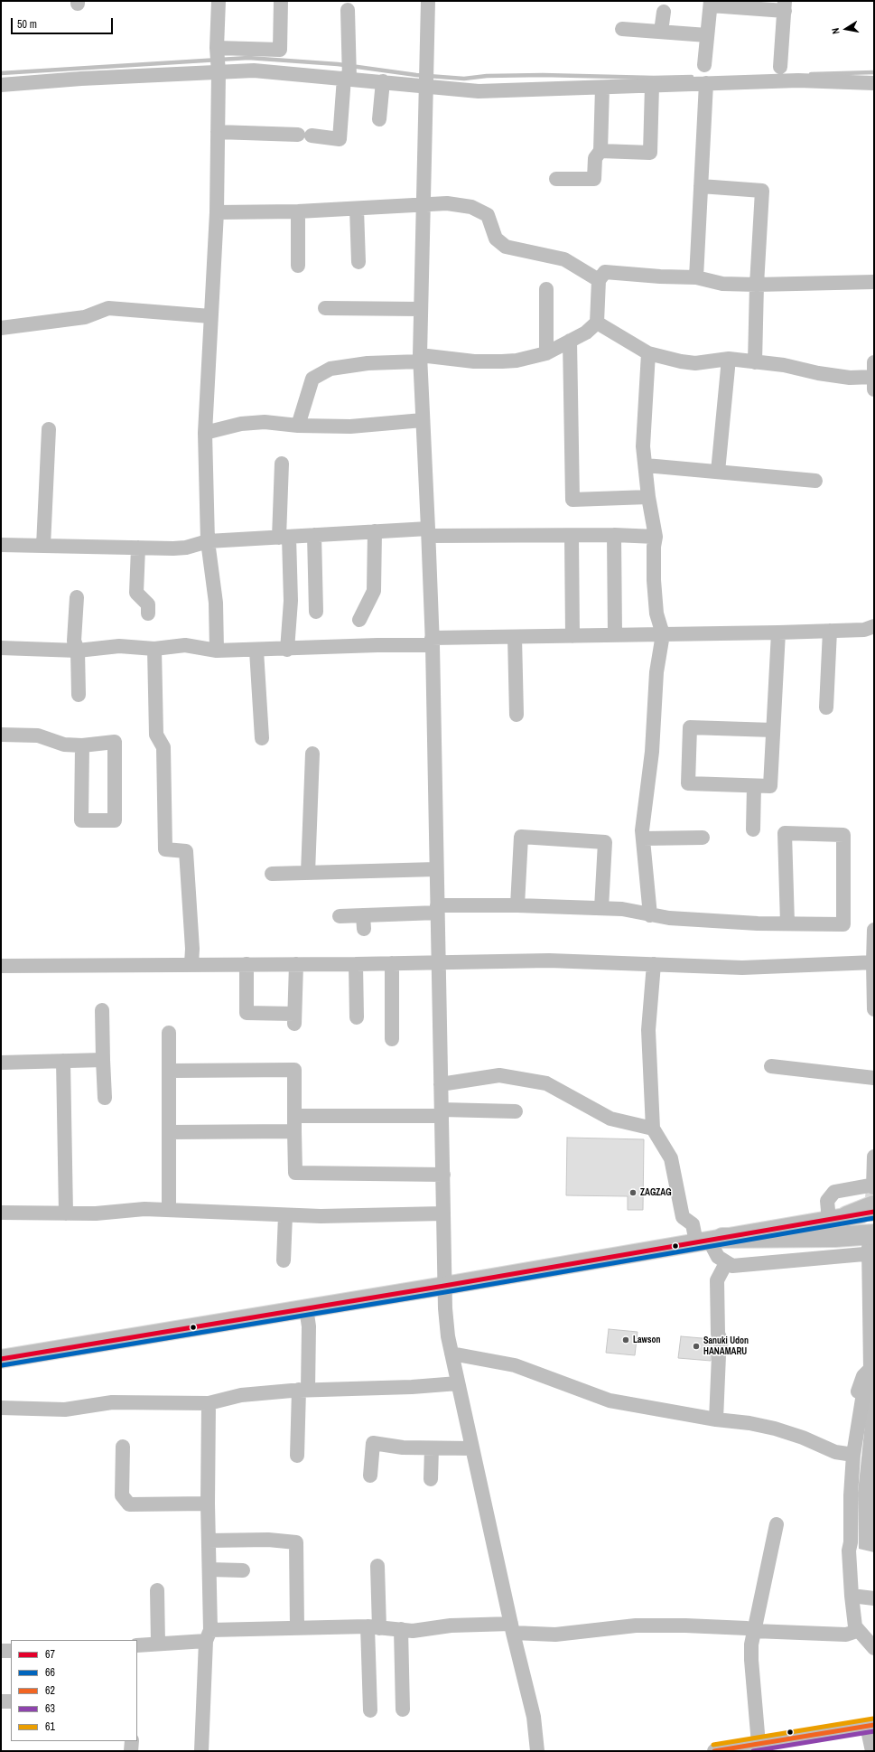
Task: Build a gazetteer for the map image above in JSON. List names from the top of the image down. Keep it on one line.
{"places":["ZAGZAG","Lawson","Sanuki Udon HANAMARU"],"lines":["transit line 67","transit line 66","transit line 61","transit line 62","transit line 63"],"legend":["67","66","62","63","61"],"scale_bar":"50 m","north":"left"}
